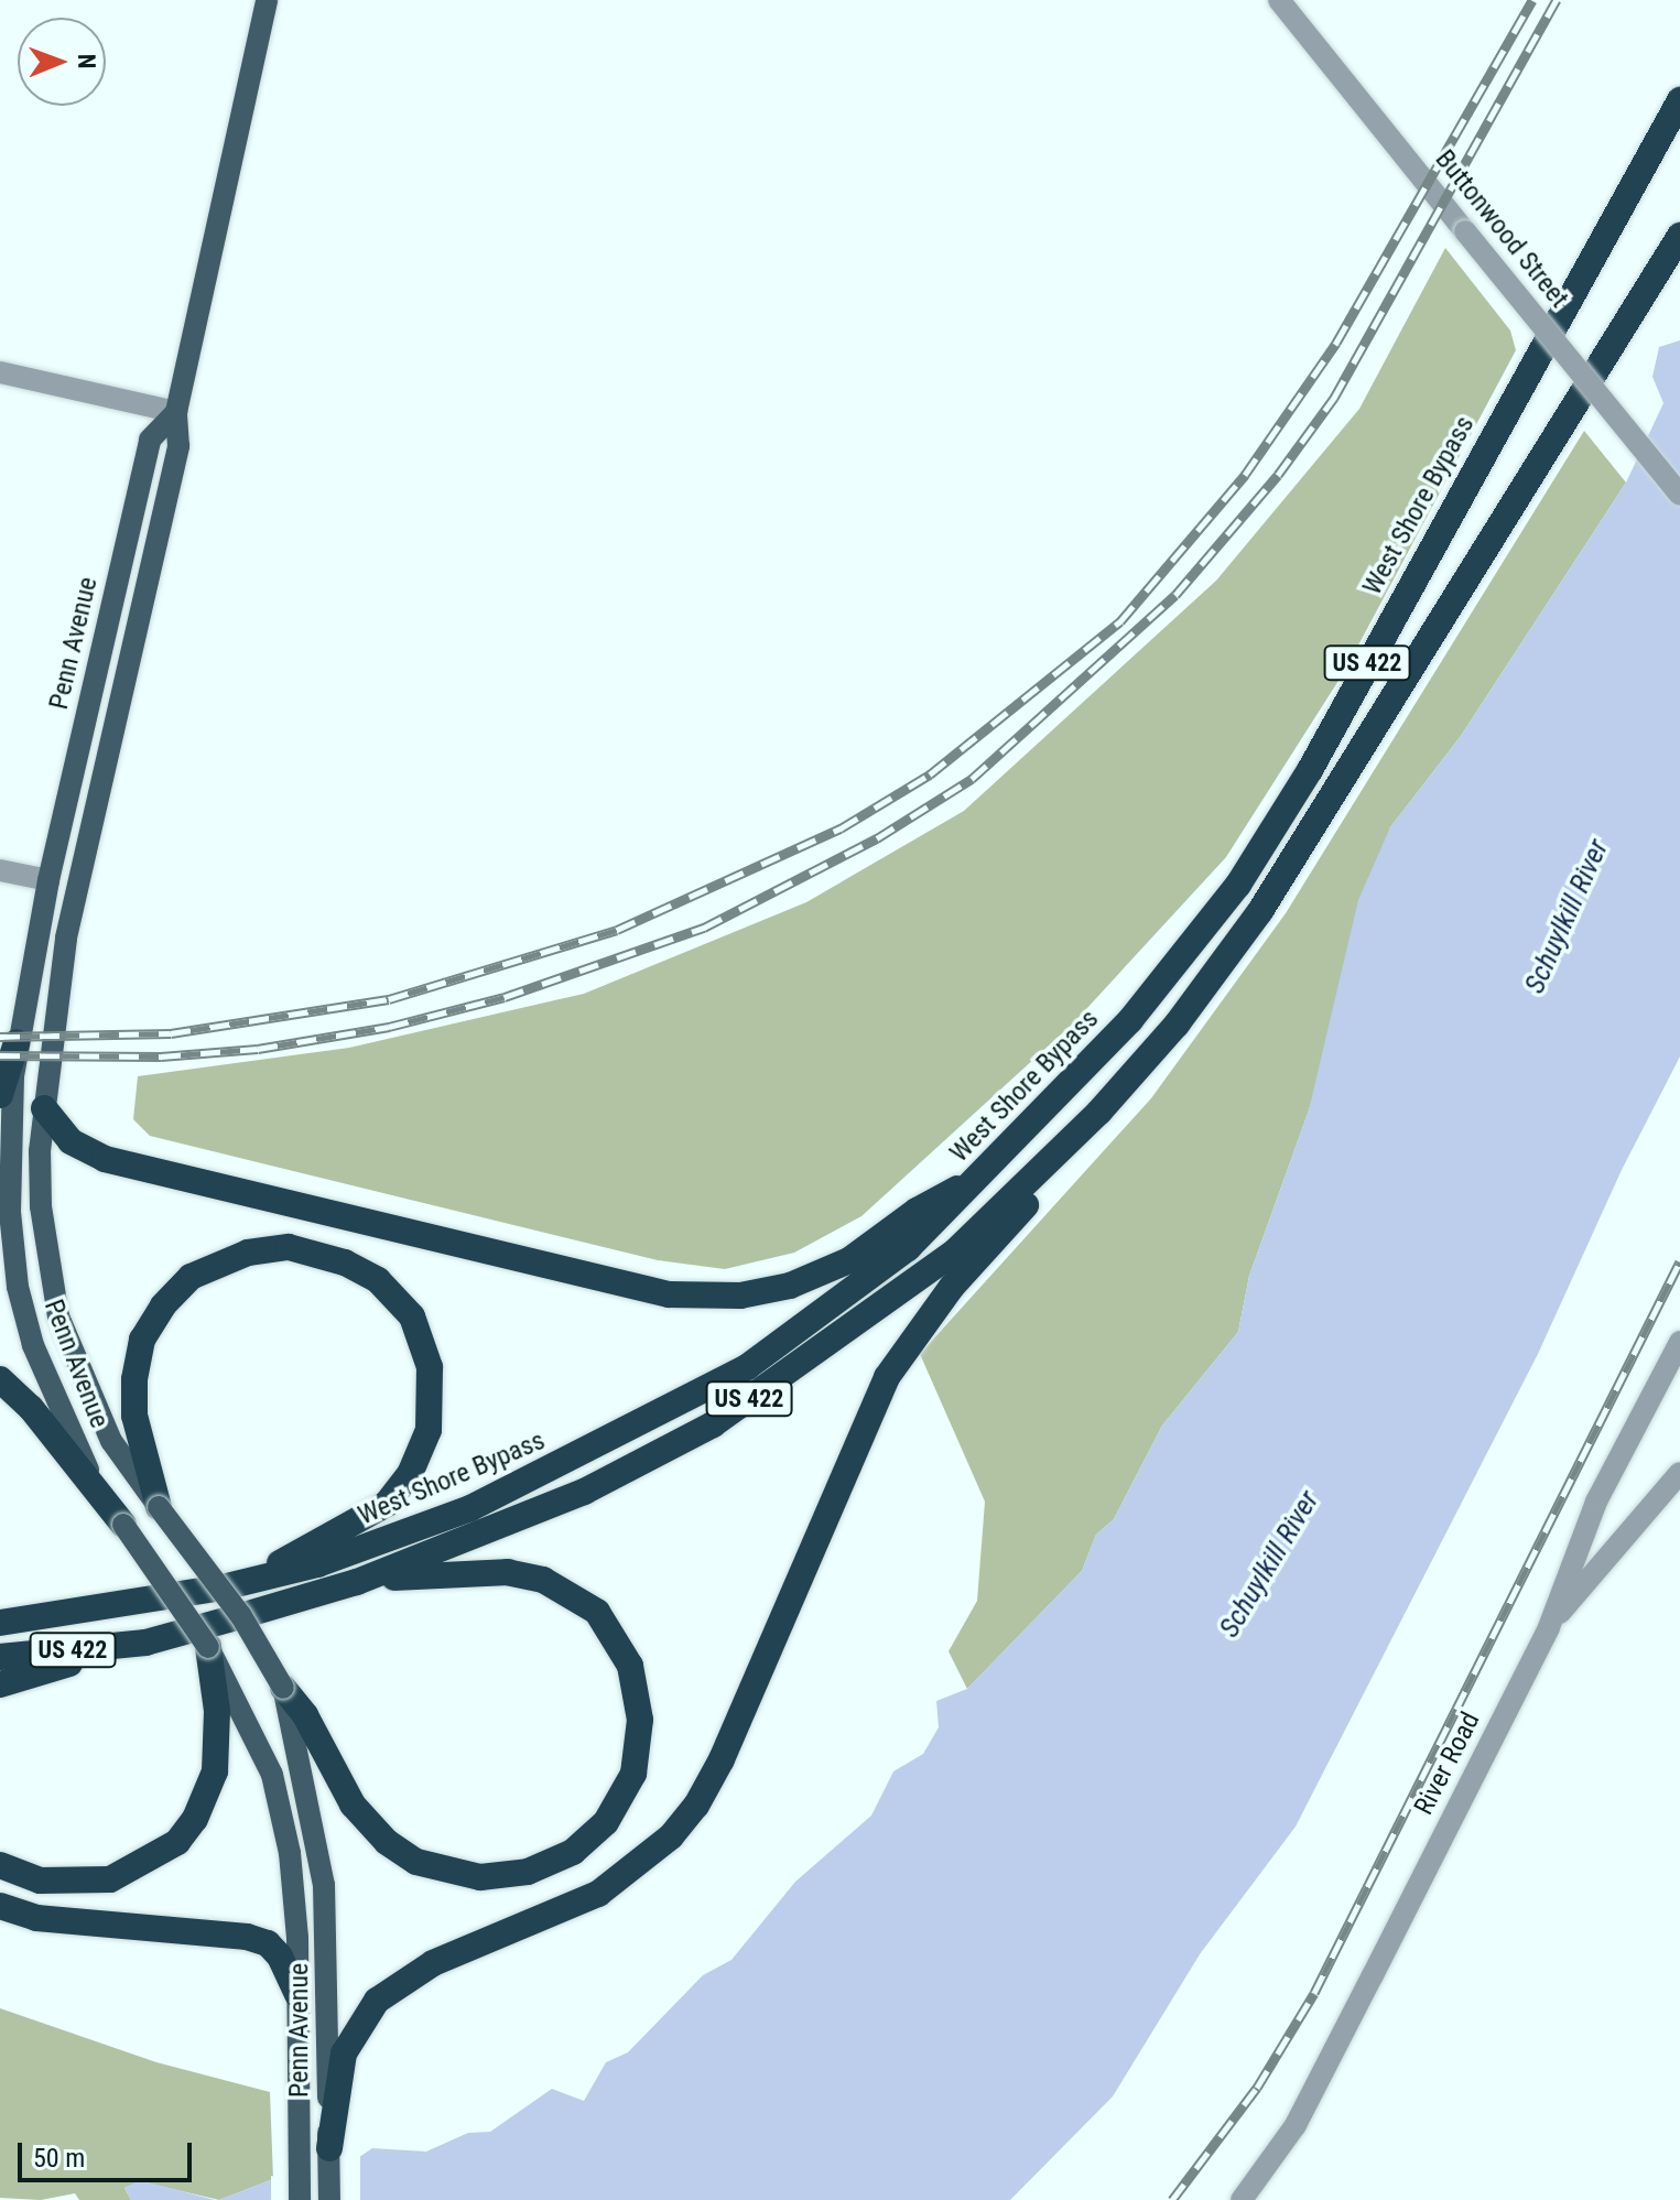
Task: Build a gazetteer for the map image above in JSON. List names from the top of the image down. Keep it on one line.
{"streets":{"highway":["West Shore Bypass","US 422"],"main road":["Penn Avenue"],"street":["Buttonwood Street","River Road"]},"water":["Schuylkill River"],"scale_bar":"50 m","north":"right"}
